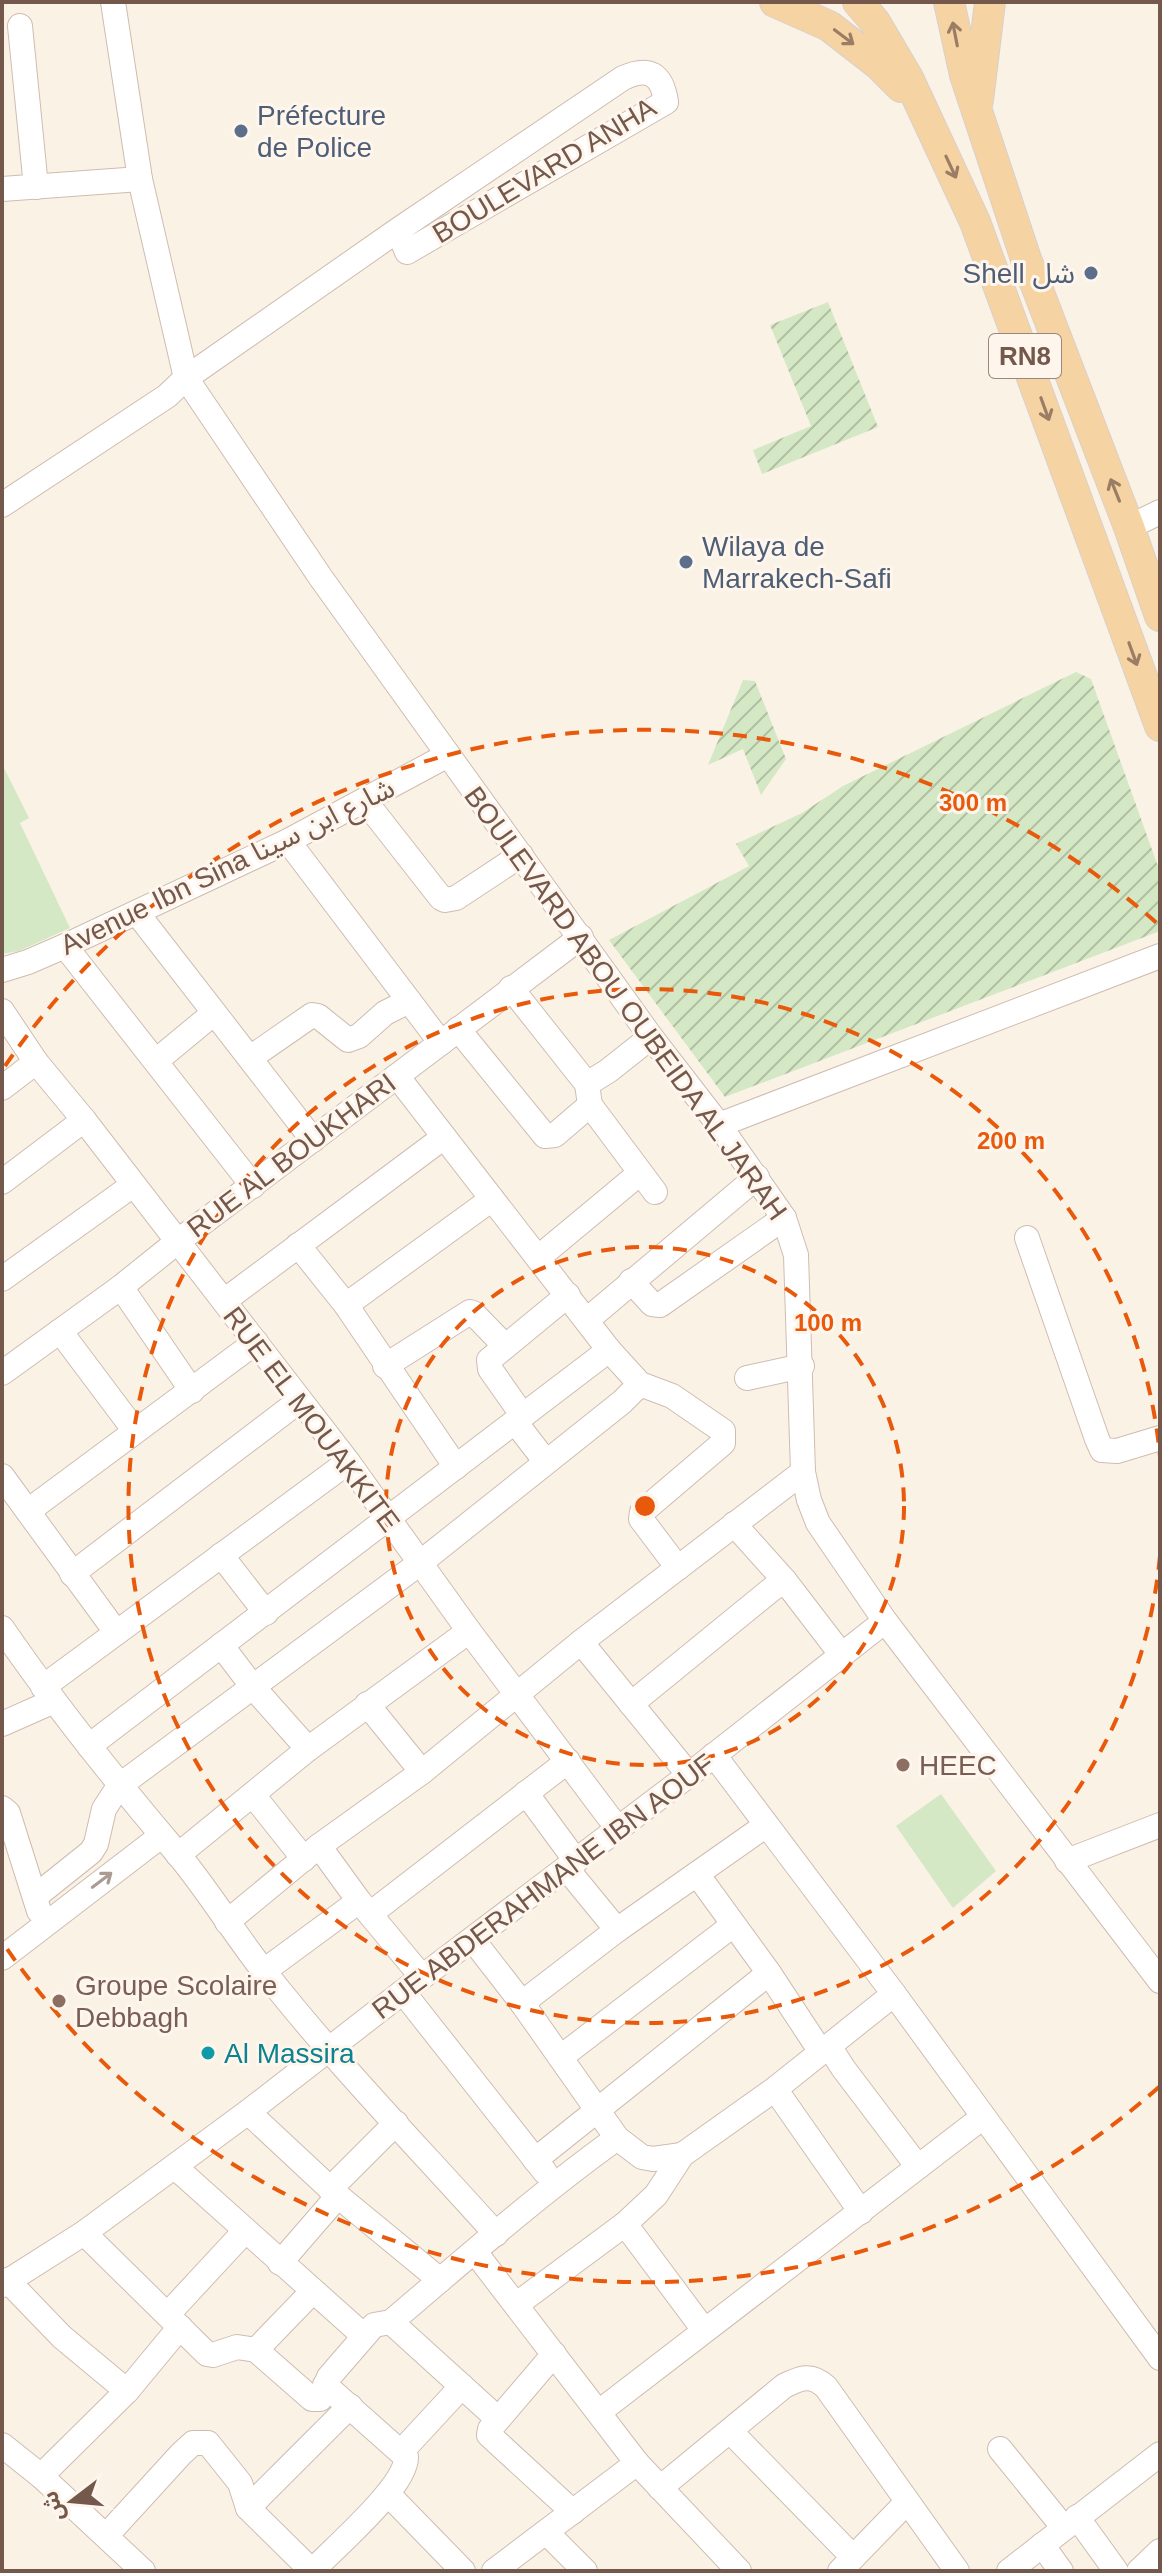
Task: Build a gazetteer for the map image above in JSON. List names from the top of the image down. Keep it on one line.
{"streets":{"main road":["RN8"],"street":["BOULEVARD ANHA","Avenue Ibn Sina شارع ابن سينا","BOULEVARD ABOU OUBEIDA AL JARAH","RUE AL BOUKHARI","RUE EL MOUAKKITE","RUE ABDERAHMANE IBN AOUF"]},"crossings":[["BOULEVARD ANHA","BOULEVARD ABOU OUBEIDA AL JARAH"],["Avenue Ibn Sina شارع ابن سينا","BOULEVARD ABOU OUBEIDA AL JARAH"],["BOULEVARD ABOU OUBEIDA AL JARAH","RUE AL BOUKHARI"],["BOULEVARD ABOU OUBEIDA AL JARAH","RUE ABDERAHMANE IBN AOUF"],["RUE AL BOUKHARI","RUE EL MOUAKKITE"],["RUE EL MOUAKKITE","RUE ABDERAHMANE IBN AOUF"]],"places":["Préfecture de Police","Shell شل","Wilaya de Marrakech-Safi","HEEC","Groupe Scolaire Debbagh","Al Massira"],"north":"left","rings":["300 m","200 m","100 m"]}
